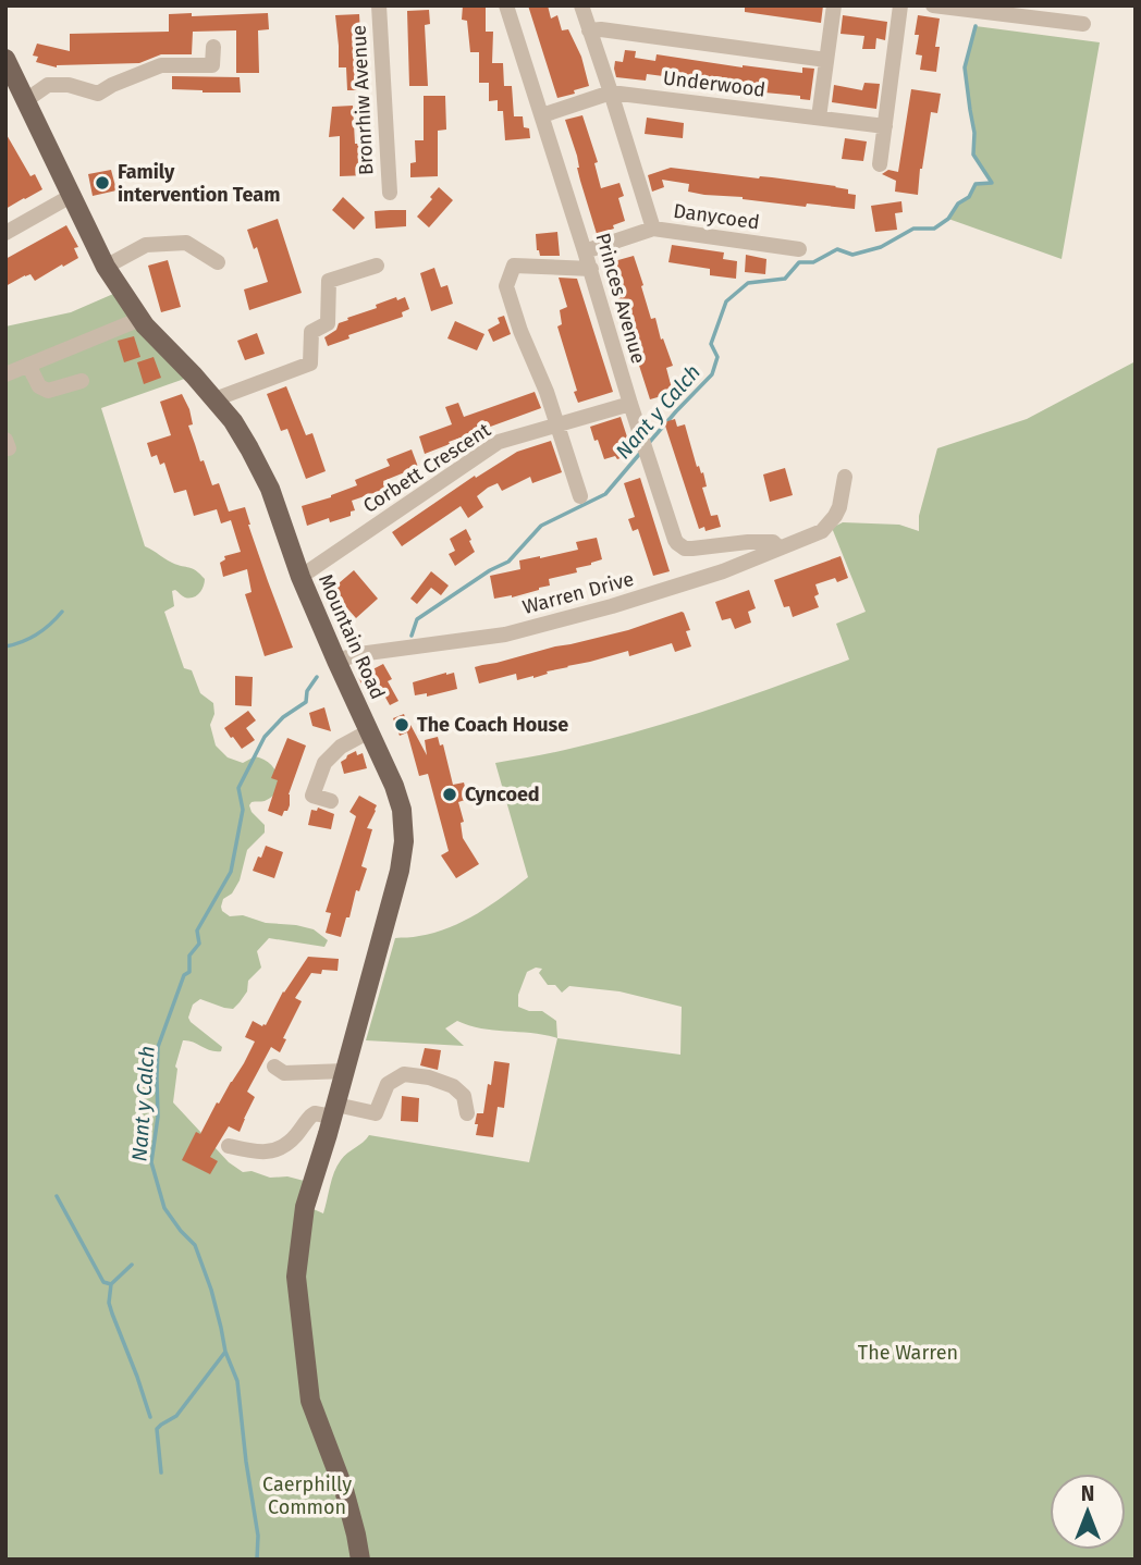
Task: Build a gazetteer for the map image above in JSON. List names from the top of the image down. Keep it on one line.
{"streets":{"main road":["Mountain Road"],"street":["Underwood","Bronrhiw Avenue","Danycoed","Princes Avenue","Corbett Crescent","Warren Drive"]},"crossings":[["Underwood","Princes Avenue"],["Danycoed","Princes Avenue"],["Princes Avenue","Corbett Crescent"],["Princes Avenue","Warren Drive"],["Corbett Crescent","Mountain Road"],["Warren Drive","Mountain Road"]],"water":["Nant y Calch"],"parks":["The Warren","Caerphilly Common"],"places":["Family intervention Team","The Coach House","Cyncoed"],"north":"top"}
